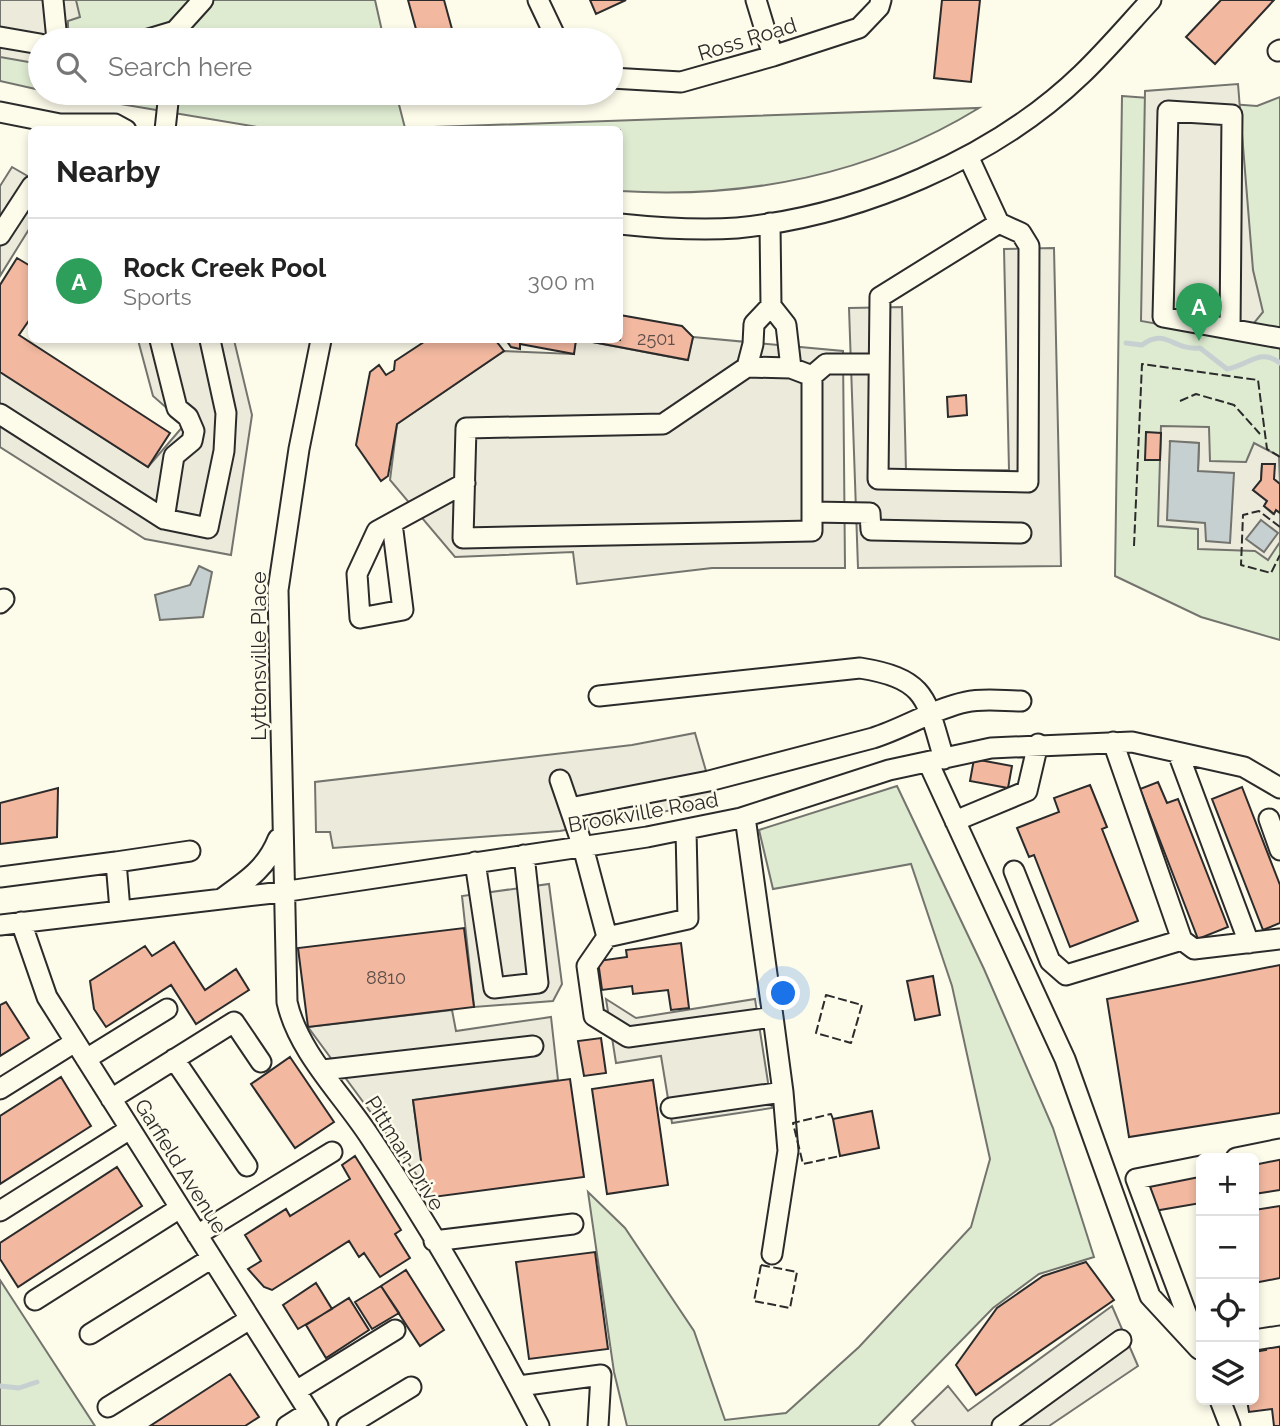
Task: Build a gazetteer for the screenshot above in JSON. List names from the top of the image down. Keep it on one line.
{"streets":{"street":["Ross Road","Lyttonsville Place","Brookville Road","Pittman Drive","Garfield Avenue"]},"crossings":[["Lyttonsville Place","Brookville Road"],["Lyttonsville Place","Pittman Drive"],["Brookville Road","Pittman Drive"],["Brookville Road","Garfield Avenue"]],"house_numbers":["2501","8810"],"page":{"search":"Search here","heading":"Nearby","list":[{"mark":"A","name":"Rock Creek Pool","note":"Sports","value":"300 m"}],"pins":"A","map_buttons":["+","−"]}}
